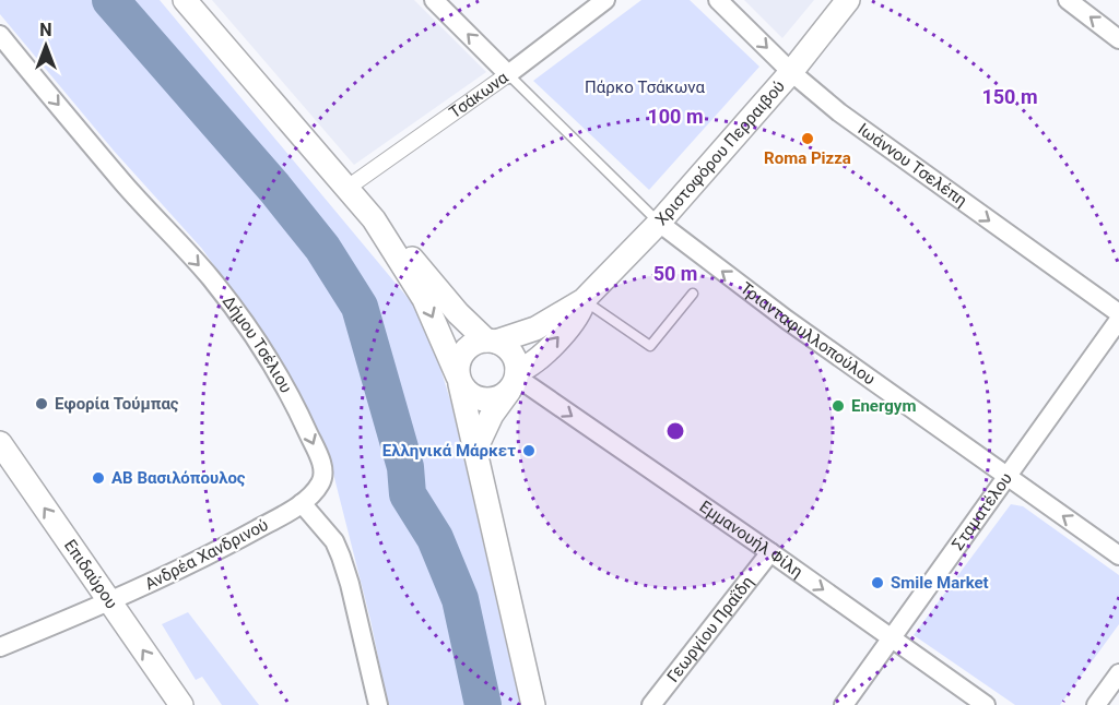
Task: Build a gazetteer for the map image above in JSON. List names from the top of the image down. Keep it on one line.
{"streets":{"street":["Τσάκωνα","Χριστοφόρου Περραιβού","Ιωάννου Τσελέπη","Τριανταφυλλοπούλου","Δήμου Τσέλιου","Σταματέλου","Εμμανουήλ Φίλη","Ανδρέα Χανδρινού","Επιδαύρου","Γεωργίου Πραΐδη"]},"crossings":[["Χριστοφόρου Περραιβού","Ιωάννου Τσελέπη"],["Χριστοφόρου Περραιβού","Τριανταφυλλοπούλου"],["Χριστοφόρου Περραιβού","Εμμανουήλ Φίλη"],["Τριανταφυλλοπούλου","Σταματέλου"],["Δήμου Τσέλιου","Ανδρέα Χανδρινού"],["Σταματέλου","Εμμανουήλ Φίλη"],["Εμμανουήλ Φίλη","Γεωργίου Πραΐδη"],["Ανδρέα Χανδρινού","Επιδαύρου"]],"one_way":["Ιωάννου Τσελέπη","Τριανταφυλλοπούλου","Εμμανουήλ Φίλη","Επιδαύρου"],"parks":["Πάρκο Τσάκωνα"],"places":["Roma Pizza","Εφορία Τούμπας","Energym","Ελληνικά Μάρκετ","ΑΒ Βασιλόπουλος","Smile Market"],"north":"top","rings":["150 m","100 m","50 m"]}
